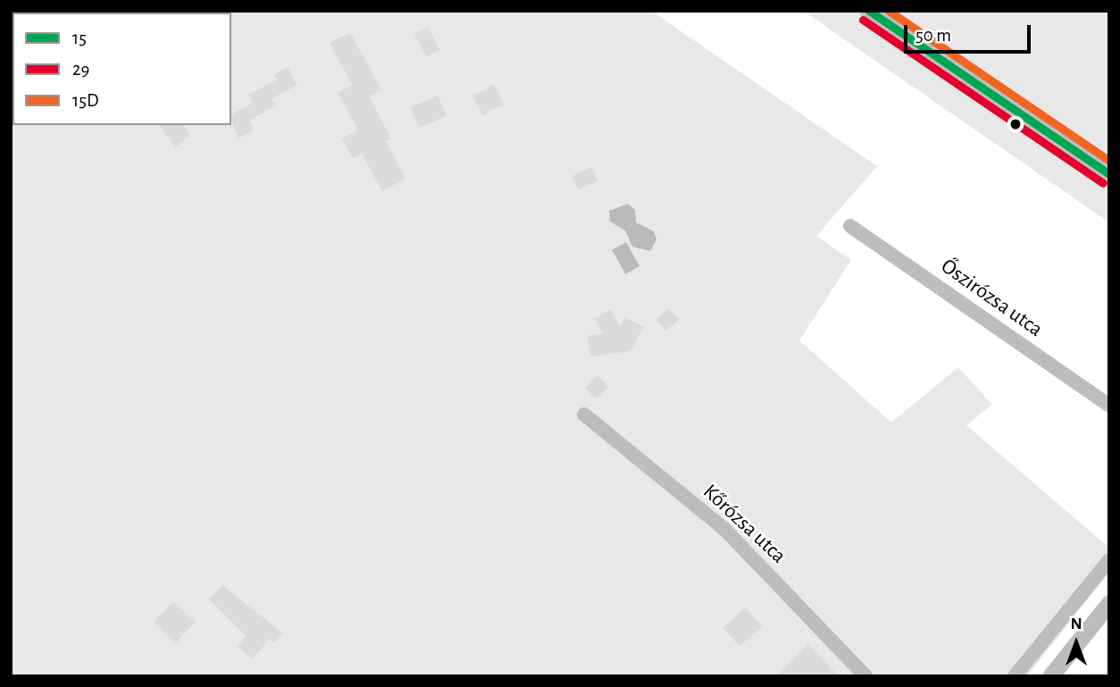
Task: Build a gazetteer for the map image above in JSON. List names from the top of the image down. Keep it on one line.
{"streets":{"street":["Őszirózsa utca","Kőrózsa utca"]},"lines":["transit line 15","transit line 15D","transit line 29"],"legend":["15","29","15D"],"scale_bar":"50 m","north":"top"}
